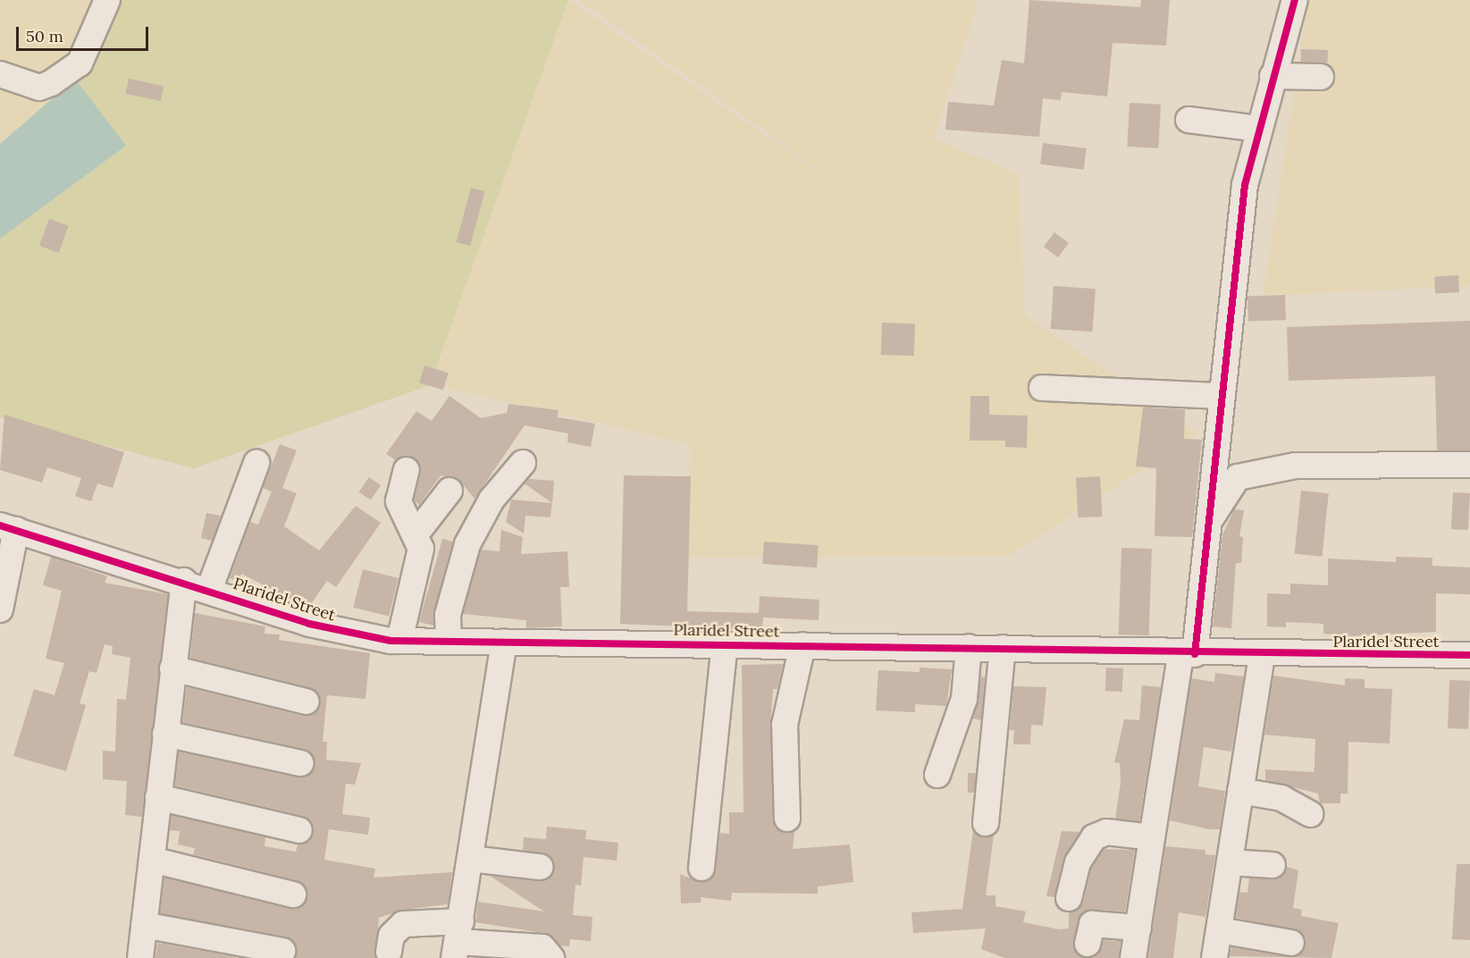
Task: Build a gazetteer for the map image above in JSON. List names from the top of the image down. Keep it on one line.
{"streets":{"street":["Plaridel Street"]},"scale_bar":"50 m"}
